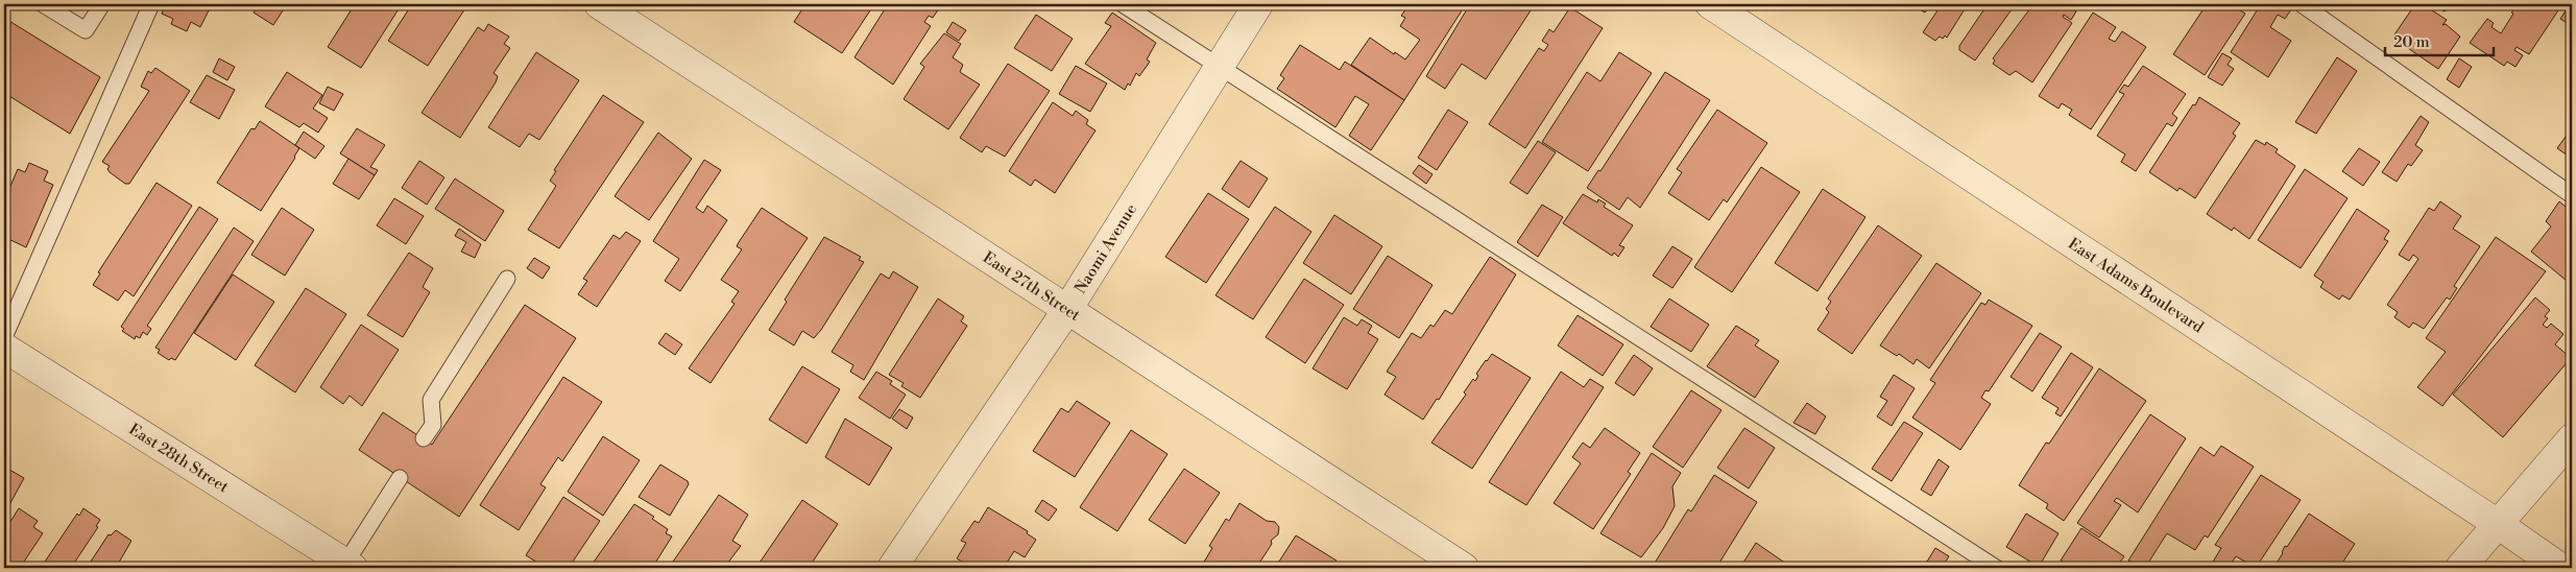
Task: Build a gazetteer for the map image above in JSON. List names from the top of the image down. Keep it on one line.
{"streets":{"street":["Naomi Avenue","East 27th Street","East Adams Boulevard","East 28th Street"]},"crossings":[["Naomi Avenue","East 27th Street"]],"scale_bar":"20 m"}
